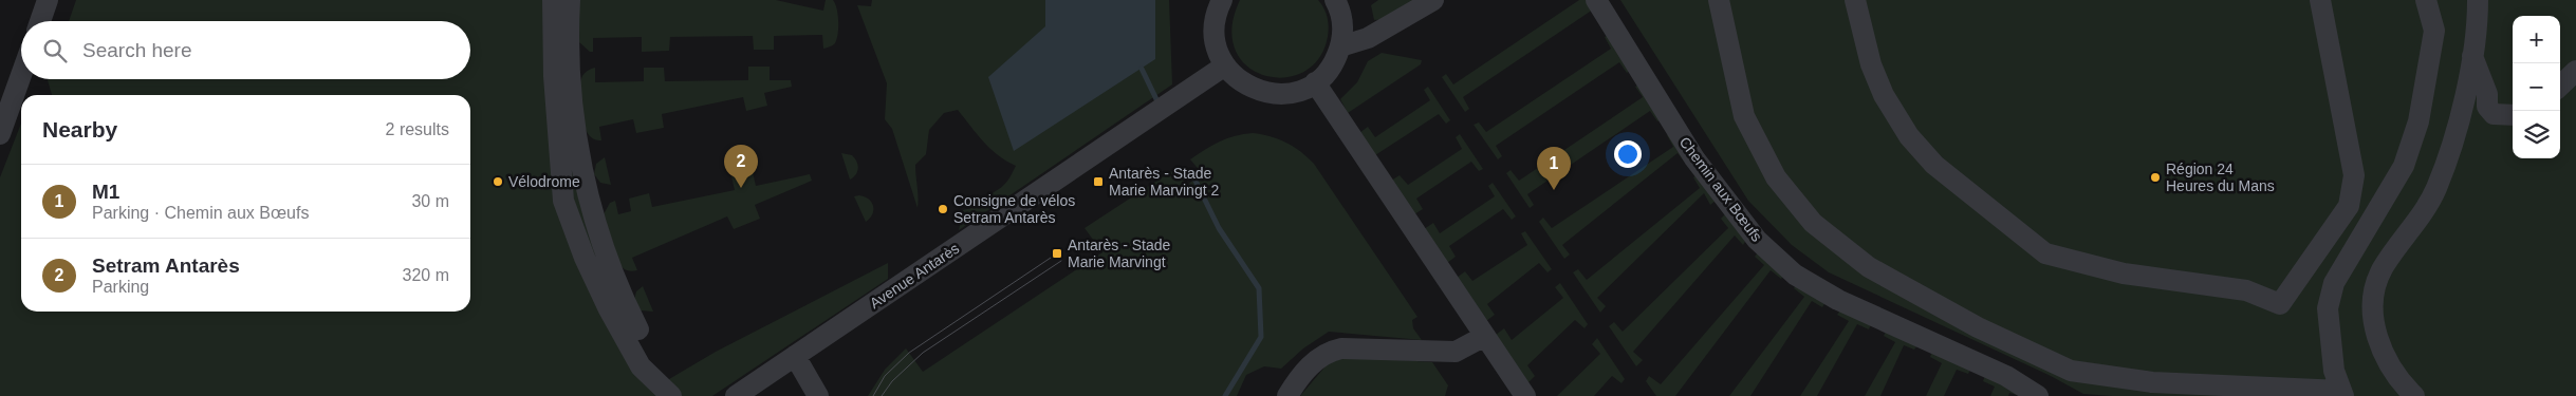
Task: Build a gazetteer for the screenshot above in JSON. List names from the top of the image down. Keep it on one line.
{"streets":{"street":["Chemin aux Bœufs","Avenue Antarès"]},"places":{"other":["Région 24 Heures du Mans","Vélodrome","Consigne de vélos Setram Antarès"],"transit":["Antarès - Stade Marie Marvingt 2","Antarès - Stade Marie Marvingt"]},"page":{"map_buttons":["+","−"],"search":"Search here","heading":["Nearby","2 results"],"pins":["2","1"],"list":[{"mark":"1","name":"M1","note":"Parking · Chemin aux Bœufs","value":"30 m"},{"mark":"2","name":"Setram Antarès","note":"Parking","value":"320 m"}]}}
